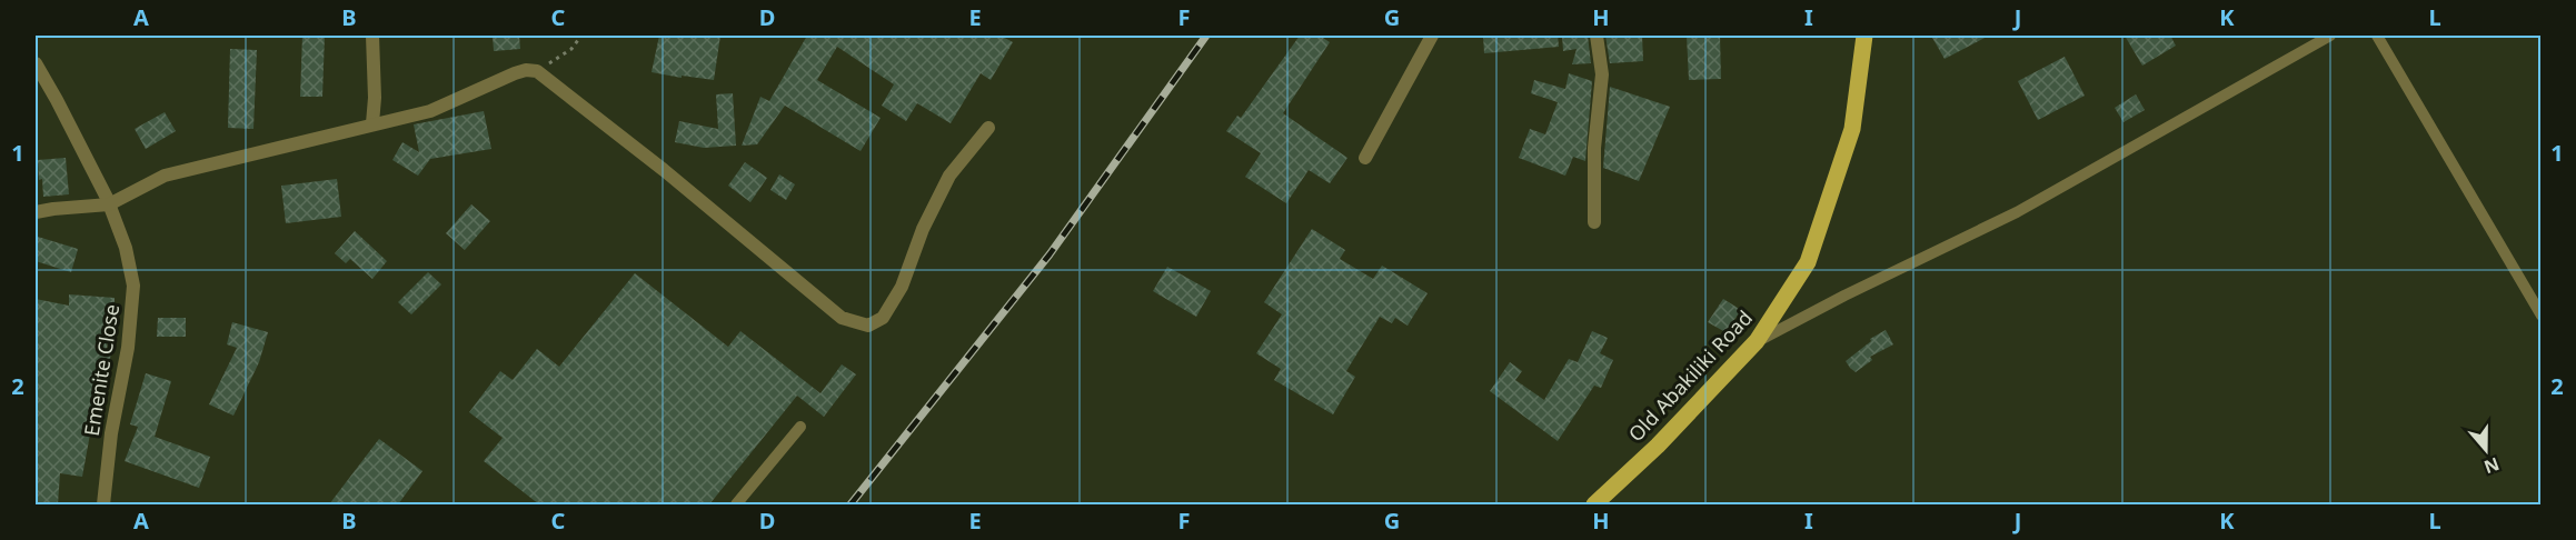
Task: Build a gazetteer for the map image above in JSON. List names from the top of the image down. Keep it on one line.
{"streets":{"main road":["Old Abakiliki Road"],"street":["Emenite Close"]},"north":"bottom","grid":{"columns":["A","B","C","D","E","F","G","H","I","J","K","L"],"rows":["1","2"]}}
